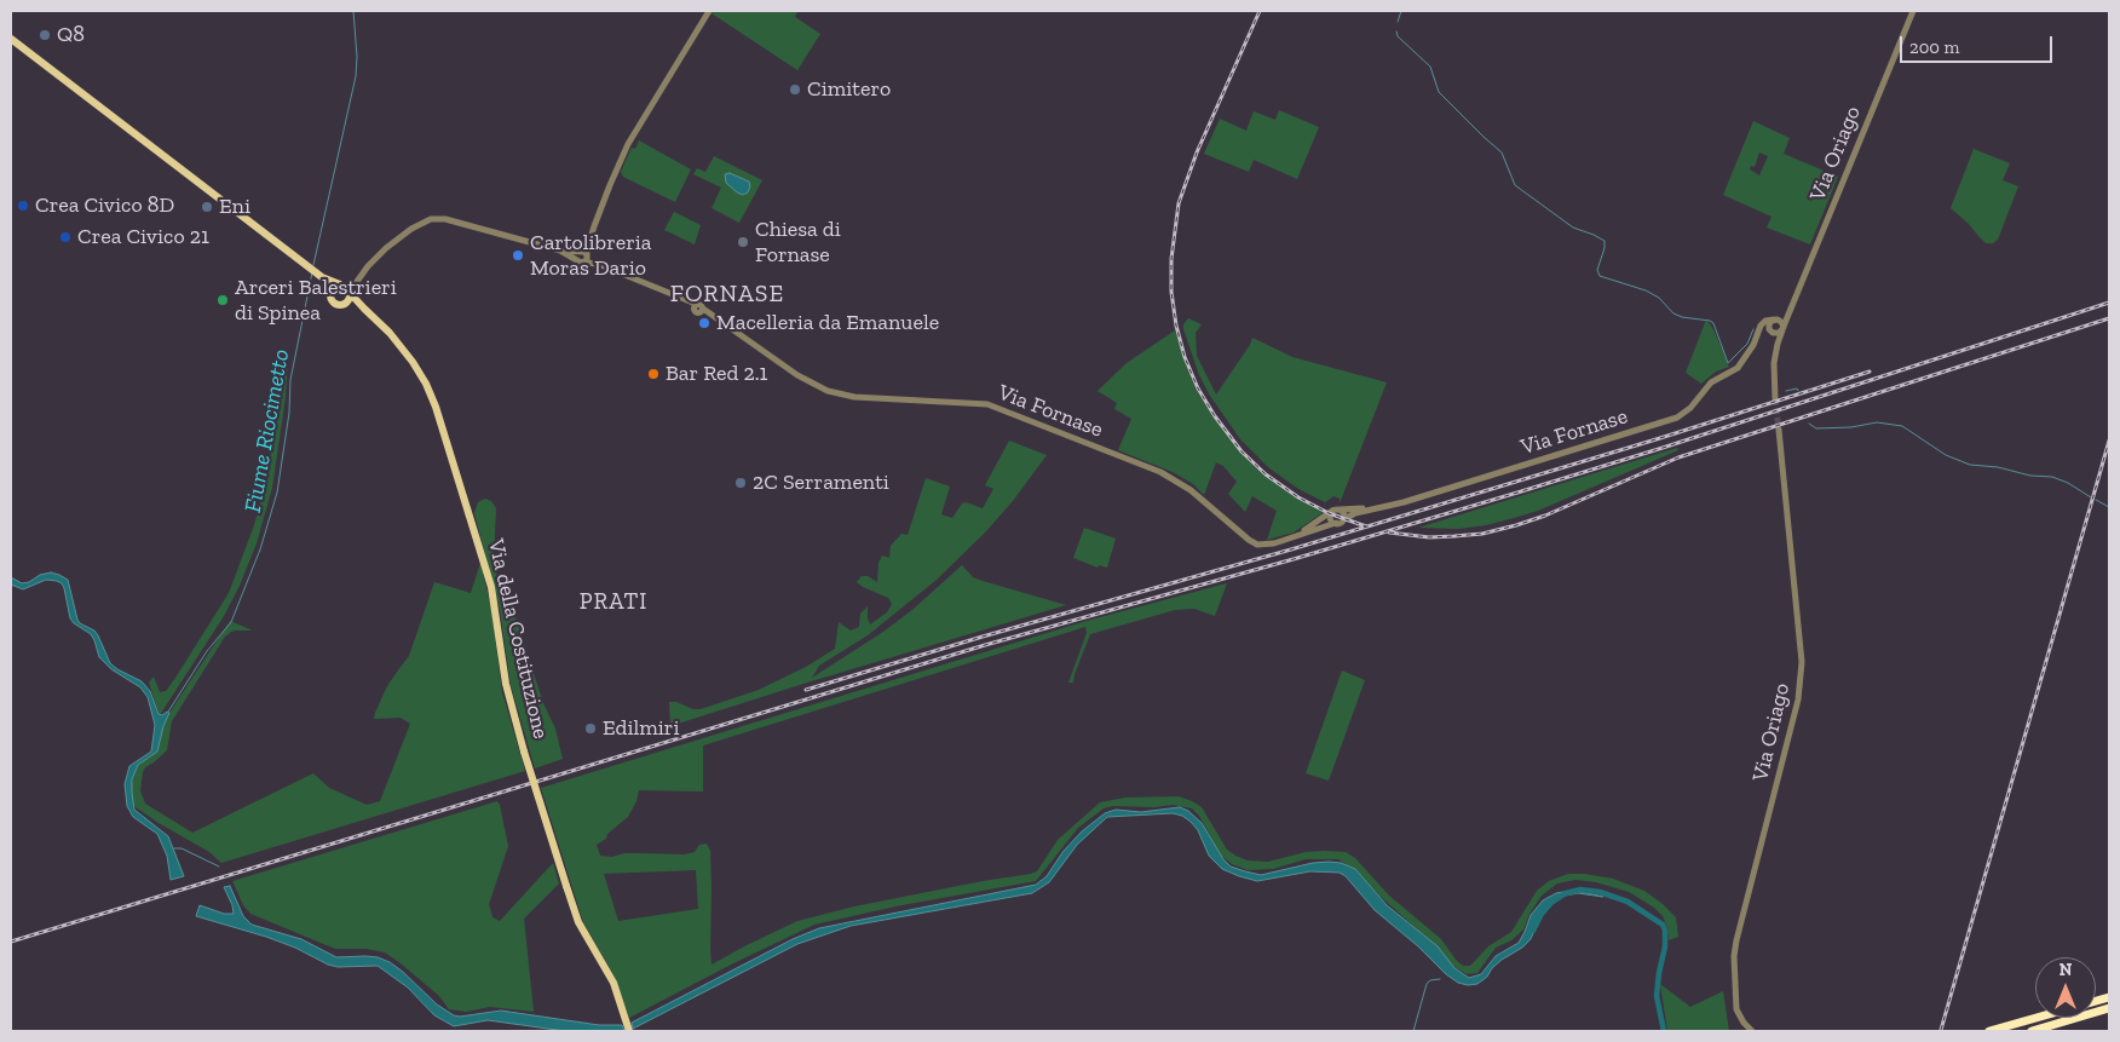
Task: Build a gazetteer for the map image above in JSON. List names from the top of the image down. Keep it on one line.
{"streets":{"main road":["Via della Costituzione"],"street":["Via Oriago","Via Fornase"]},"crossings":[["Via Oriago","Via Fornase"],["Via Fornase","Via della Costituzione"]],"districts":["FORNASE","PRATI"],"water":["Fiume Riocimetto"],"places":["Q8","Cimitero","Crea Civico 8D","Eni","Crea Civico 21","Chiesa di Fornase","Cartolibreria Moras Dario","Arceri Balestrieri di Spinea","Macelleria da Emanuele","Bar Red 2.1","2C Serramenti","Edilmiri"],"scale_bar":"200 m","north":"top"}
